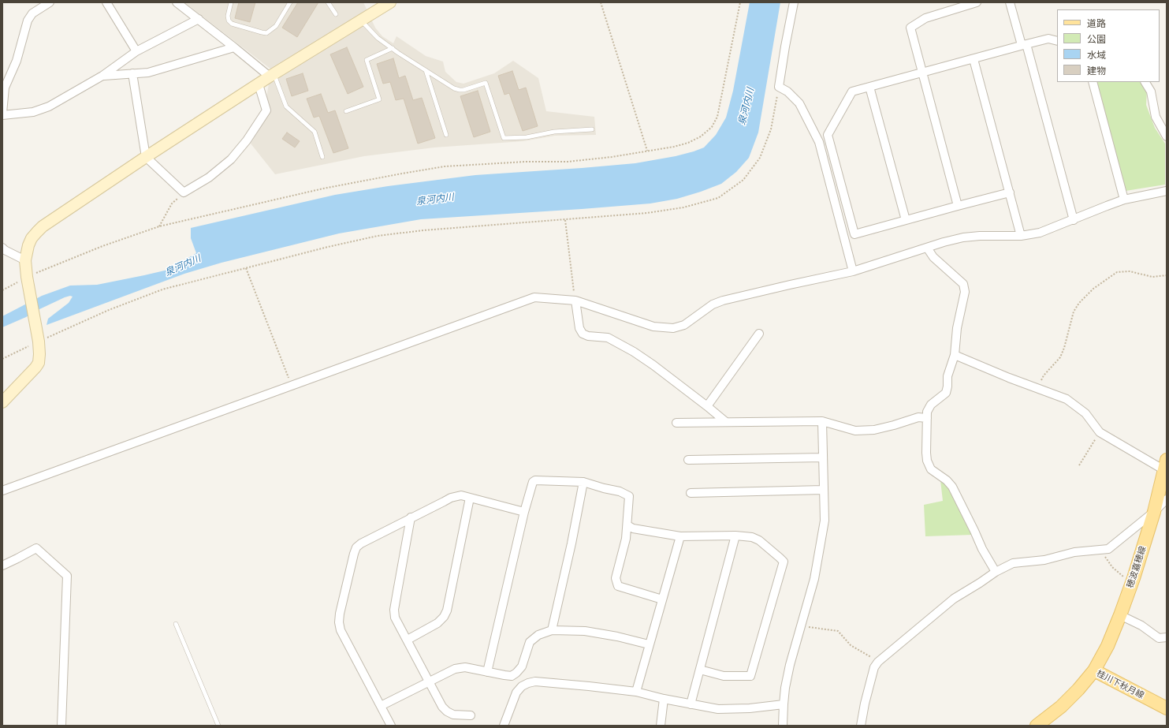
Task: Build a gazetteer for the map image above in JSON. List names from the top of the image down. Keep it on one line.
{"streets":{"main road":["穂波嘉穂線","桂川下秋月線"]},"crossings":[["穂波嘉穂線","桂川下秋月線"]],"water":["泉河内川"],"legend":["道路","公園","水域","建物"]}
